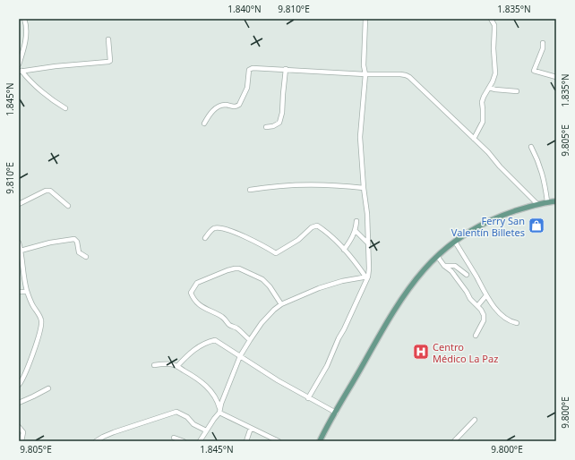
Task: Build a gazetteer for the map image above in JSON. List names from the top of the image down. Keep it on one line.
{"places":{"shop":["Ferry San Valentín Billetes"],"hospital":["Centro Médico La Paz"]},"coordinates":["1.840°N","9.810°E","1.835°N","1.845°N","9.805°E","9.800°E"]}
